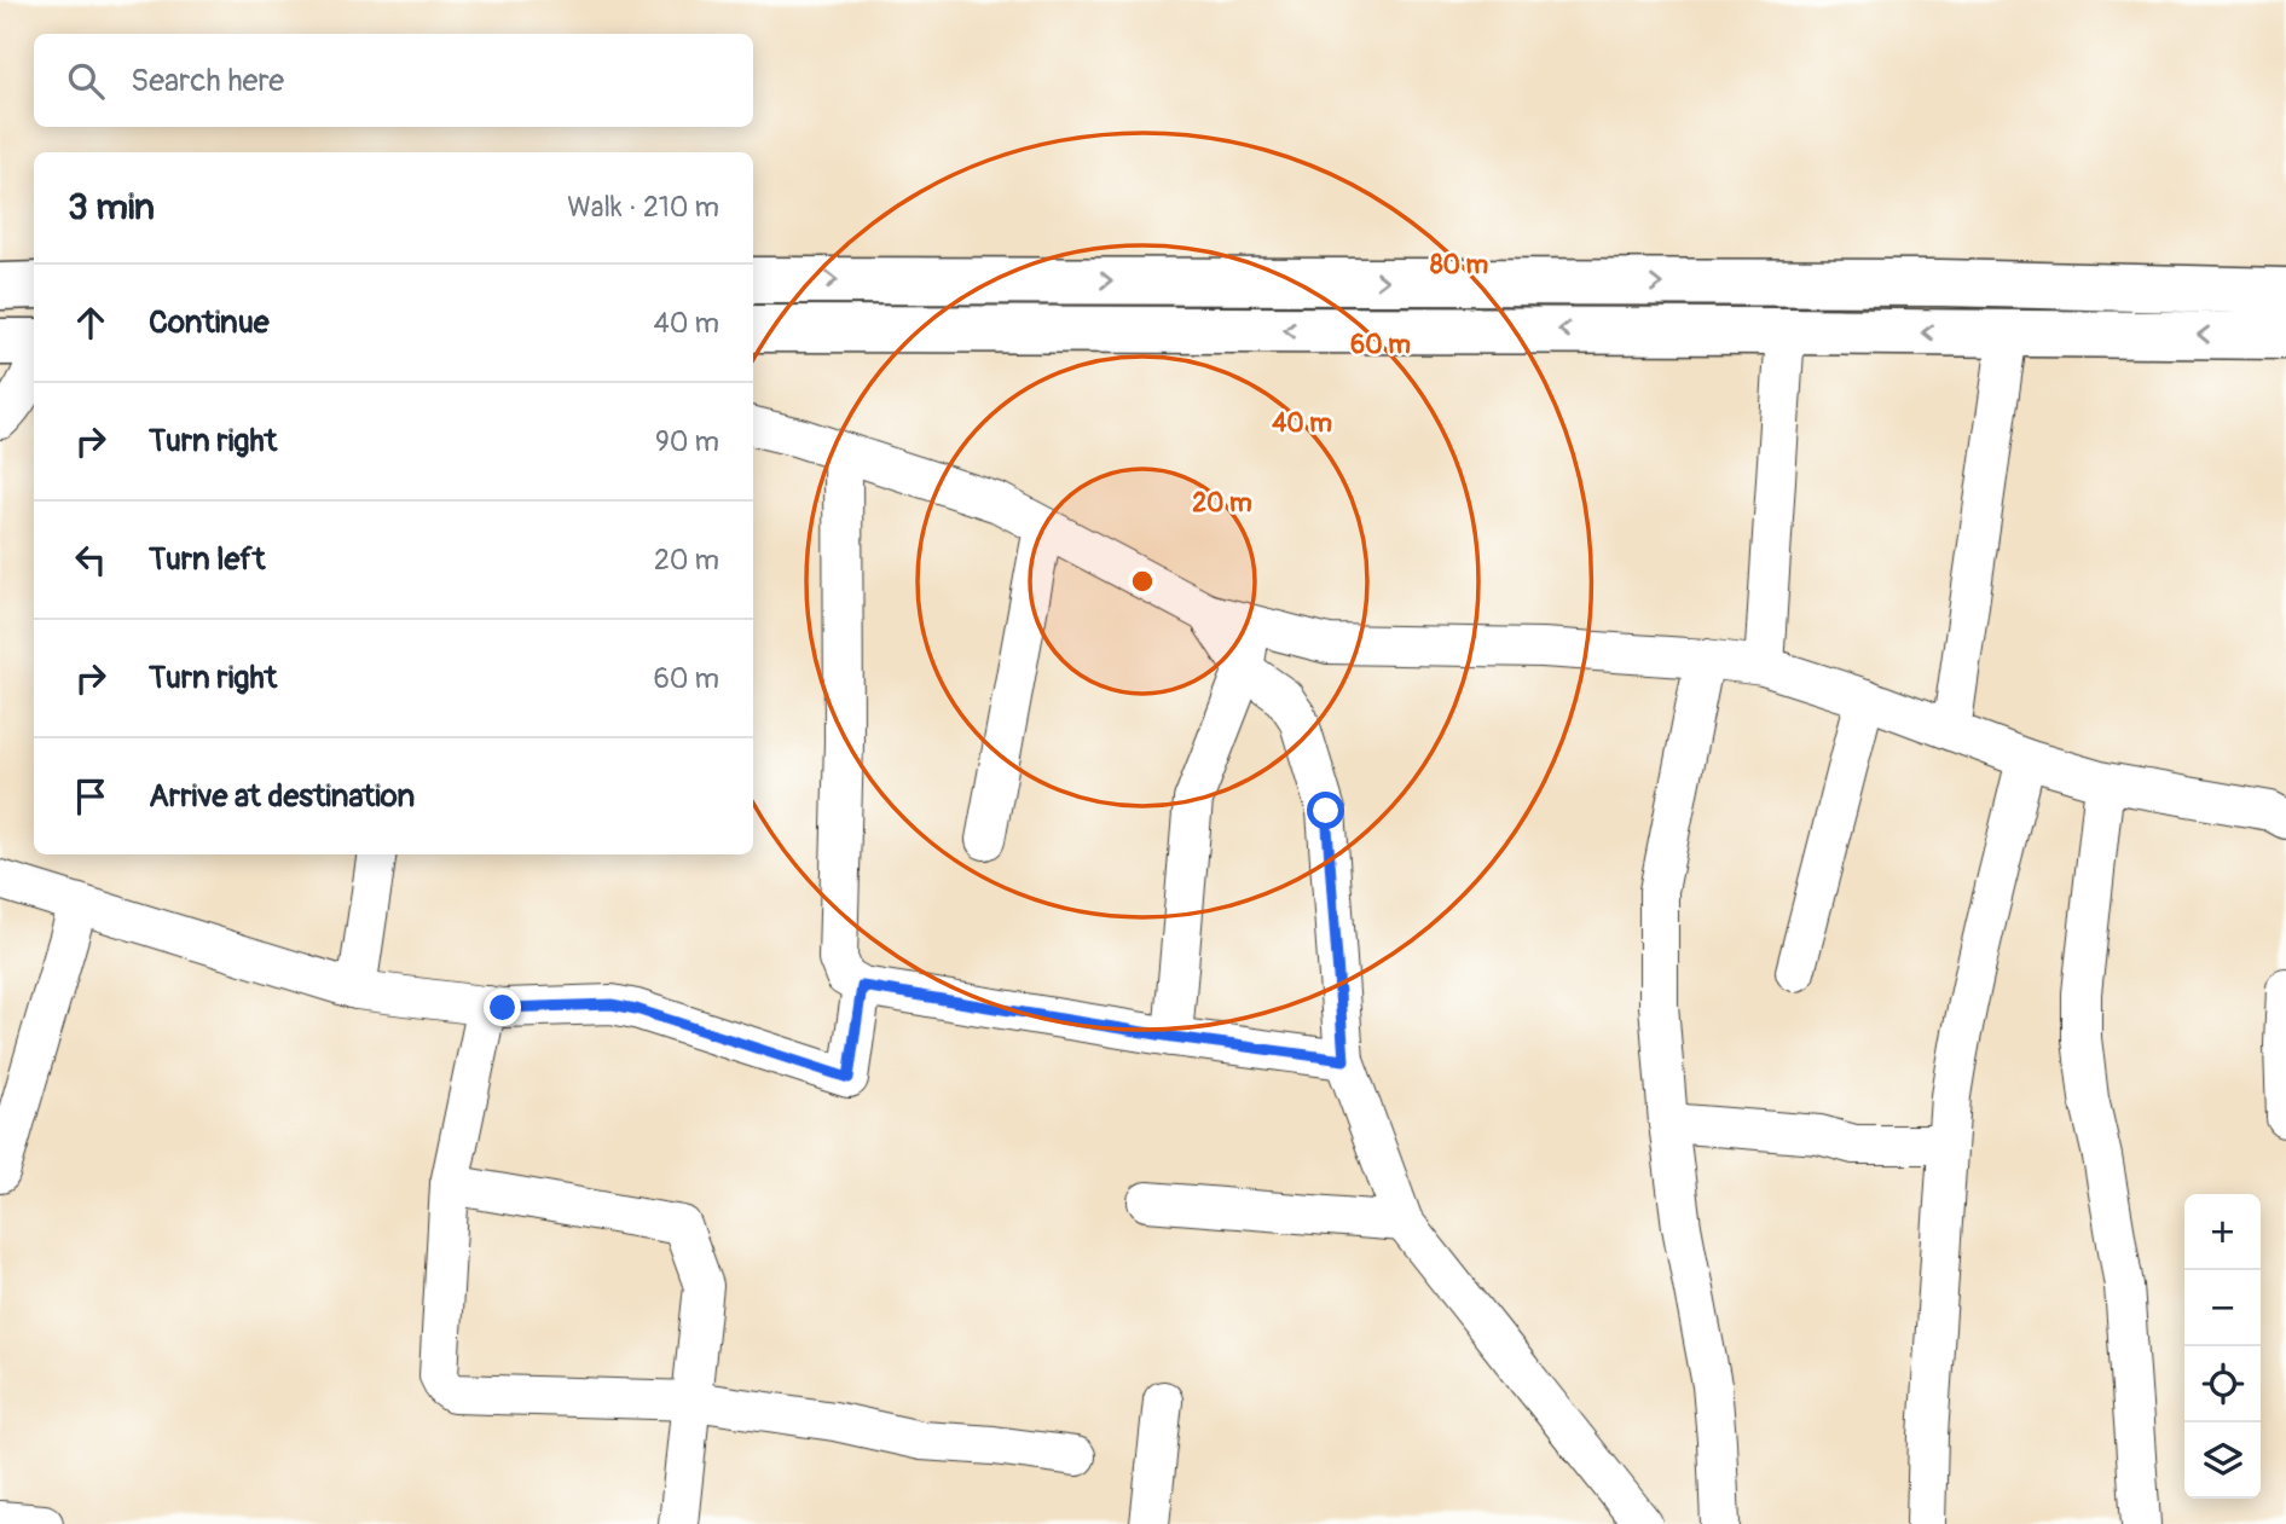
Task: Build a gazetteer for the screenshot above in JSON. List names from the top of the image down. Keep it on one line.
{"page":{"search":"Search here","heading":["3 min","Walk · 210 m"],"list":[["Continue","40 m"],["Turn right","90 m"],["Turn left","20 m"],["Turn right","60 m"],"Arrive at destination"],"map_buttons":["+","−"]},"rings":["80 m","60 m","40 m","20 m"]}
